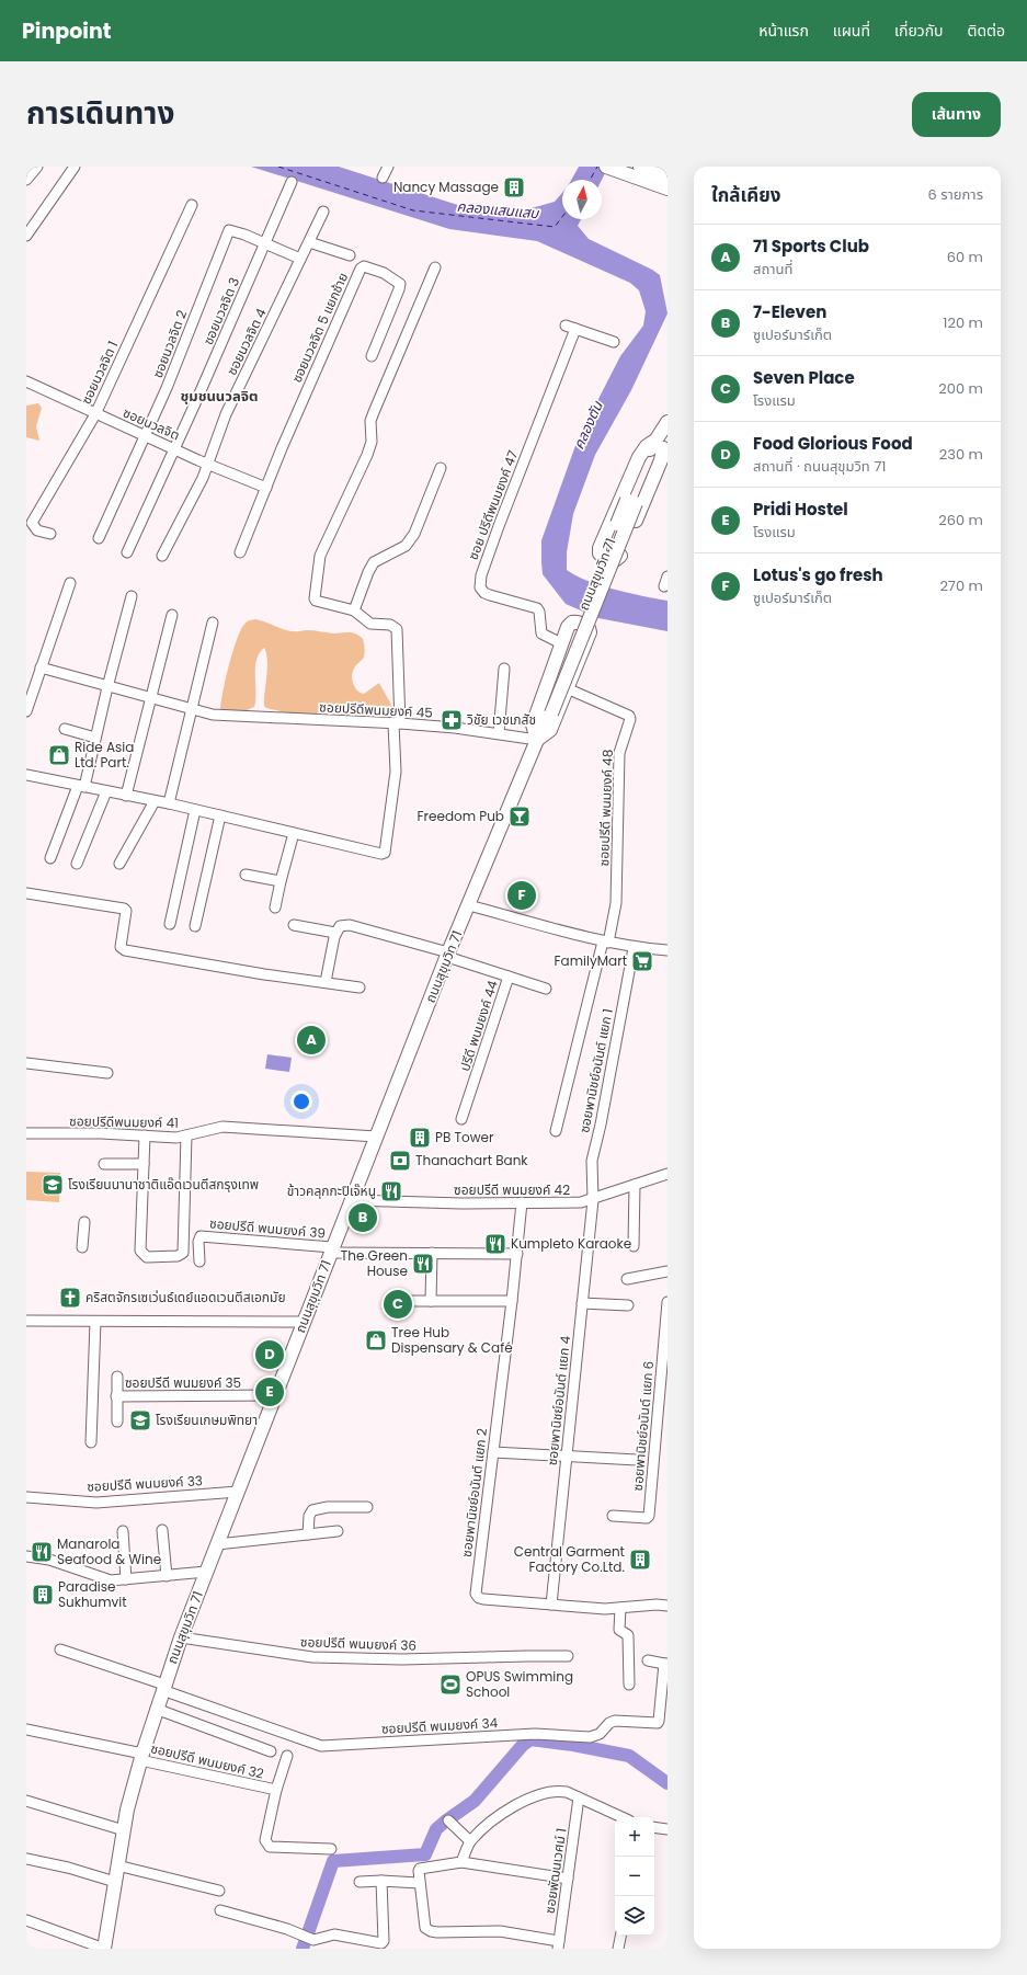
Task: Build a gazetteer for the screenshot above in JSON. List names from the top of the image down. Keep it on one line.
{"streets":{"main road":["ถนนสุขุมวิท 71"],"street":["ซอยนวลจิต 3","ซอยนวลจิต 5 แยกซ้าย","ซอยนวลจิต 4","ซอยนวลจิต 2","ซอยนวลจิต 1","ซอยนวลจิต","ซอย ปรีดีพนมยงค์ 47","ซอยปรีดีพนมยงค์ 45","ซอยปรีดี พนมยงค์ 48","ปรีดี พนมยงค์ 44","ซอยพานิชย์อนันต์ แยก 1","ซอยปรีดีพนมยงค์ 41","ซอยปรีดี พนมยงค์ 42","ซอยปรีดี พนมยงค์ 39","ซอยปรีดี พนมยงค์ 35","ซอยพานิชย์อนันต์ แยก 4","ซอยพานิชย์อนันต์ แยก 6","ซอยปรีดี พนมยงค์ 33","ซอยพานิชย์อนันต์ แยก 2","ซอยปรีดี พนมยงค์ 36","ซอยปรีดี พนมยงค์ 34","ซอยปรีดี พนมยงค์ 32","ซอยพัฒนเวศม์ 1"]},"crossings":[["ซอยนวลจิต 3","ซอยนวลจิต 2"],["ซอยนวลจิต 3","ซอยนวลจิต"],["ซอยนวลจิต 5 แยกซ้าย","ซอยนวลจิต"],["ซอยนวลจิต 4","ซอยนวลจิต 2"],["ซอยนวลจิต 4","ซอยนวลจิต"],["ซอยนวลจิต 2","ซอยนวลจิต"],["ซอยนวลจิต 1","ซอยนวลจิต"],["ถนนสุขุมวิท 71","ซอยปรีดีพนมยงค์ 45"],["ถนนสุขุมวิท 71","ปรีดี พนมยงค์ 44"],["ถนนสุขุมวิท 71","ซอยปรีดีพนมยงค์ 41"],["ถนนสุขุมวิท 71","ซอยปรีดี พนมยงค์ 42"],["ถนนสุขุมวิท 71","ซอยปรีดี พนมยงค์ 39"],["ถนนสุขุมวิท 71","ซอยปรีดี พนมยงค์ 35"],["ถนนสุขุมวิท 71","ซอยปรีดี พนมยงค์ 33"],["ถนนสุขุมวิท 71","ซอยปรีดี พนมยงค์ 36"],["ถนนสุขุมวิท 71","ซอยปรีดี พนมยงค์ 34"],["ถนนสุขุมวิท 71","ซอยปรีดี พนมยงค์ 32"],["ซอยพานิชย์อนันต์ แยก 1","ซอยปรีดี พนมยงค์ 42"],["ซอยพานิชย์อนันต์ แยก 1","ซอยพานิชย์อนันต์ แยก 4"],["ซอยปรีดี พนมยงค์ 42","ซอยพานิชย์อนันต์ แยก 4"],["ซอยปรีดี พนมยงค์ 42","ซอยพานิชย์อนันต์ แยก 2"],["ซอยพานิชย์อนันต์ แยก 4","ซอยพานิชย์อนันต์ แยก 2"]],"districts":["ชุมชนนวลจิต"],"water":["คลองแสนแสบ","คลองตัน"],"places":{"building":["Nancy Massage","PB Tower","Central Garment Factory Co.Ltd.","Paradise Sukhumvit"],"pharmacy":["วิชัย เวชเภสัช"],"shop":["Ride Asia Ltd. Part.","Tree Hub Dispensary & Café"],"bar":["Freedom Pub"],"supermarket":["FamilyMart"],"bank":["Thanachart Bank"],"school or university":["โรงเรียนนานาชาติแอ๊ดเวนตีสกรุงเทพ","โรงเรียนเกษมพิทยา"],"restaurant":["ข้าวคลุกกะปิเจ๊หนู","Kumpleto Karaoke","The Green House","Manarola Seafood & Wine"],"church":["คริสตจักรเซเว่นธ์เดย์แอดเวนตีสเอกมัย"],"sports":["OPUS Swimming School"]},"north":"top","page":{"header":"Pinpoint","nav":["หน้าแรก","แผนที่","เกี่ยวกับ","ติดต่อ"],"title":"การเดินทาง","buttons":"เส้นทาง","heading":["ใกล้เคียง","6 รายการ"],"list":[{"mark":"A","name":"71 Sports Club","note":"สถานที่","value":"60 m"},{"mark":"B","name":"7-Eleven","note":"ซูเปอร์มาร์เก็ต","value":"120 m"},{"mark":"C","name":"Seven Place","note":"โรงแรม","value":"200 m"},{"mark":"D","name":"Food Glorious Food","note":"สถานที่ · ถนนสุขุมวิท 71","value":"230 m"},{"mark":"E","name":"Pridi Hostel","note":"โรงแรม","value":"260 m"},{"mark":"F","name":"Lotus's go fresh","note":"ซูเปอร์มาร์เก็ต","value":"270 m"}],"pins":["F","A","B","C","D","E"],"map_buttons":["+","−"]}}
